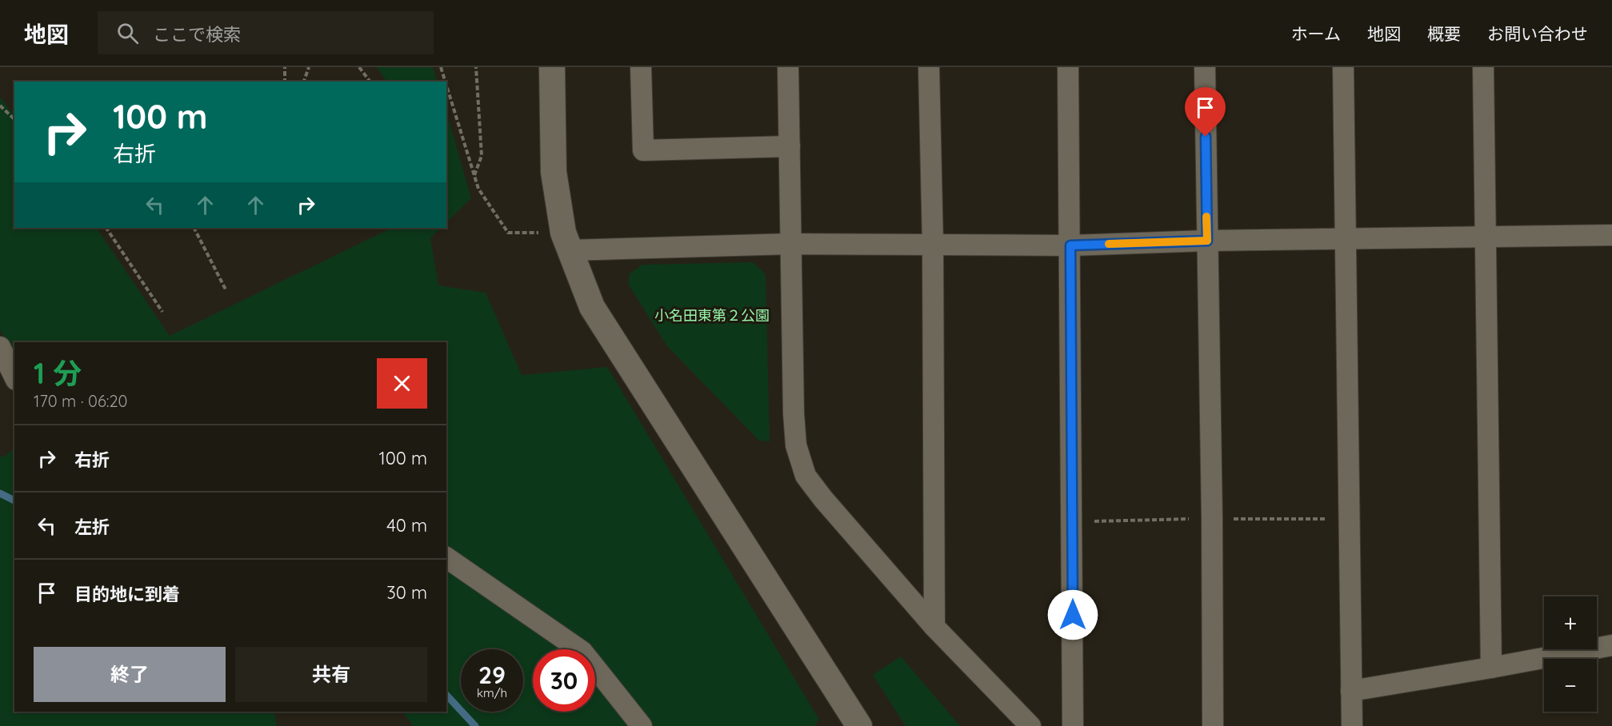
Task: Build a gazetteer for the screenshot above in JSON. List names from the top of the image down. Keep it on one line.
{"parks":["小名田東第２公園"],"page":{"header":"地図","search":"ここで検索","nav":["ホーム","地図","概要","お問い合わせ"],"turn":["100 m","右折"],"heading":["1 分","170 m · 06:20"],"list":[{"name":"右折","value":"100 m"},{"name":"左折","value":"40 m"},{"name":"目的地に到着","value":"30 m"}],"map_buttons":["+","−"],"buttons":["終了","共有"],"speed":"29 km/h","limit":"30"}}
